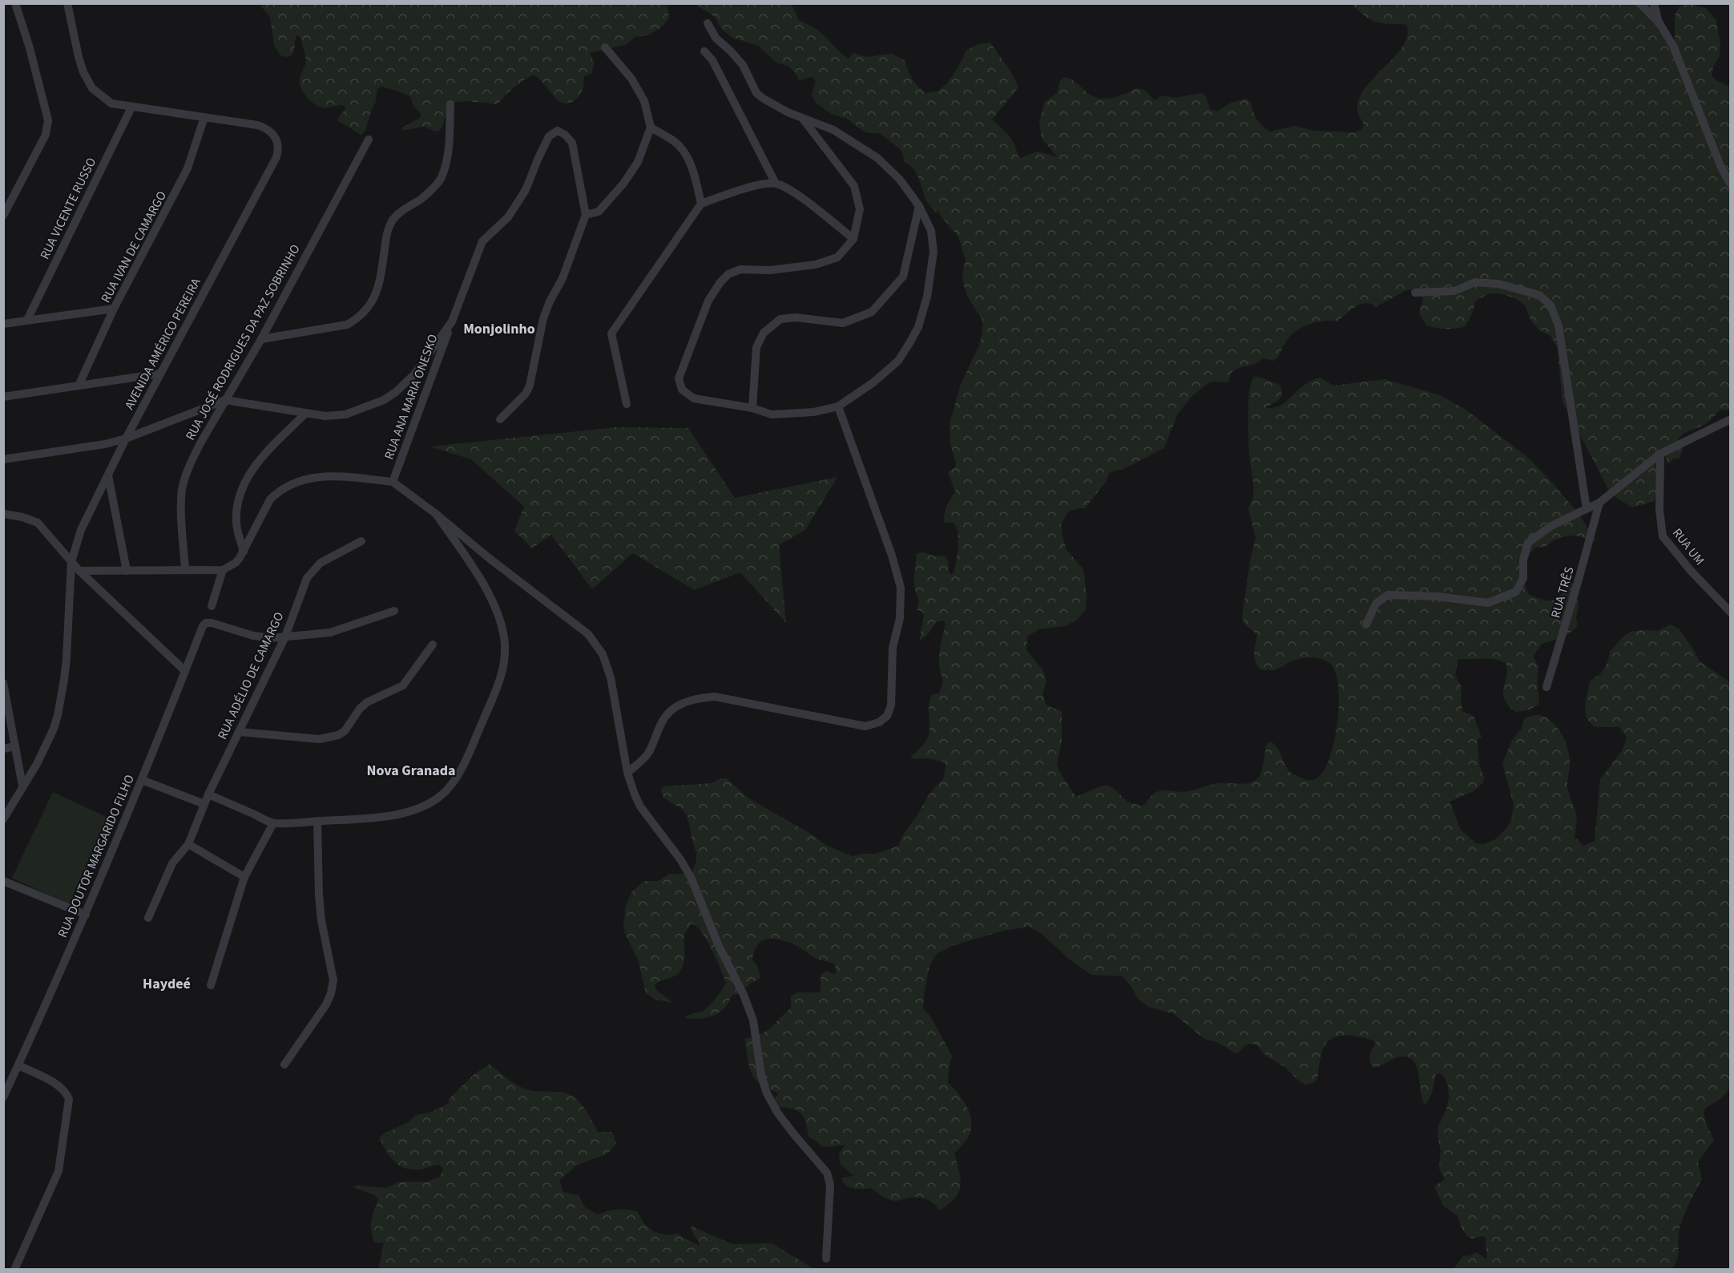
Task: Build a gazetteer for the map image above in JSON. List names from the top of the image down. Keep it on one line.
{"streets":{"street":["RUA VICENTE RUSSO","RUA IVAN DE CAMARGO","RUA JOSÉ RODRIGUES DA PAZ SOBRINHO","AVENIDA AMÉRICO PEREIRA","RUA ANA MARIA ONESKO","RUA UM","RUA TRÊS","RUA ADÉLIO DE CAMARGO","RUA DOUTOR MARGARIDO FILHO"]},"crossings":[["RUA IVAN DE CAMARGO","AVENIDA AMÉRICO PEREIRA"],["RUA ADÉLIO DE CAMARGO","RUA DOUTOR MARGARIDO FILHO"]],"districts":["Monjolinho","Nova Granada","Haydeé"]}
